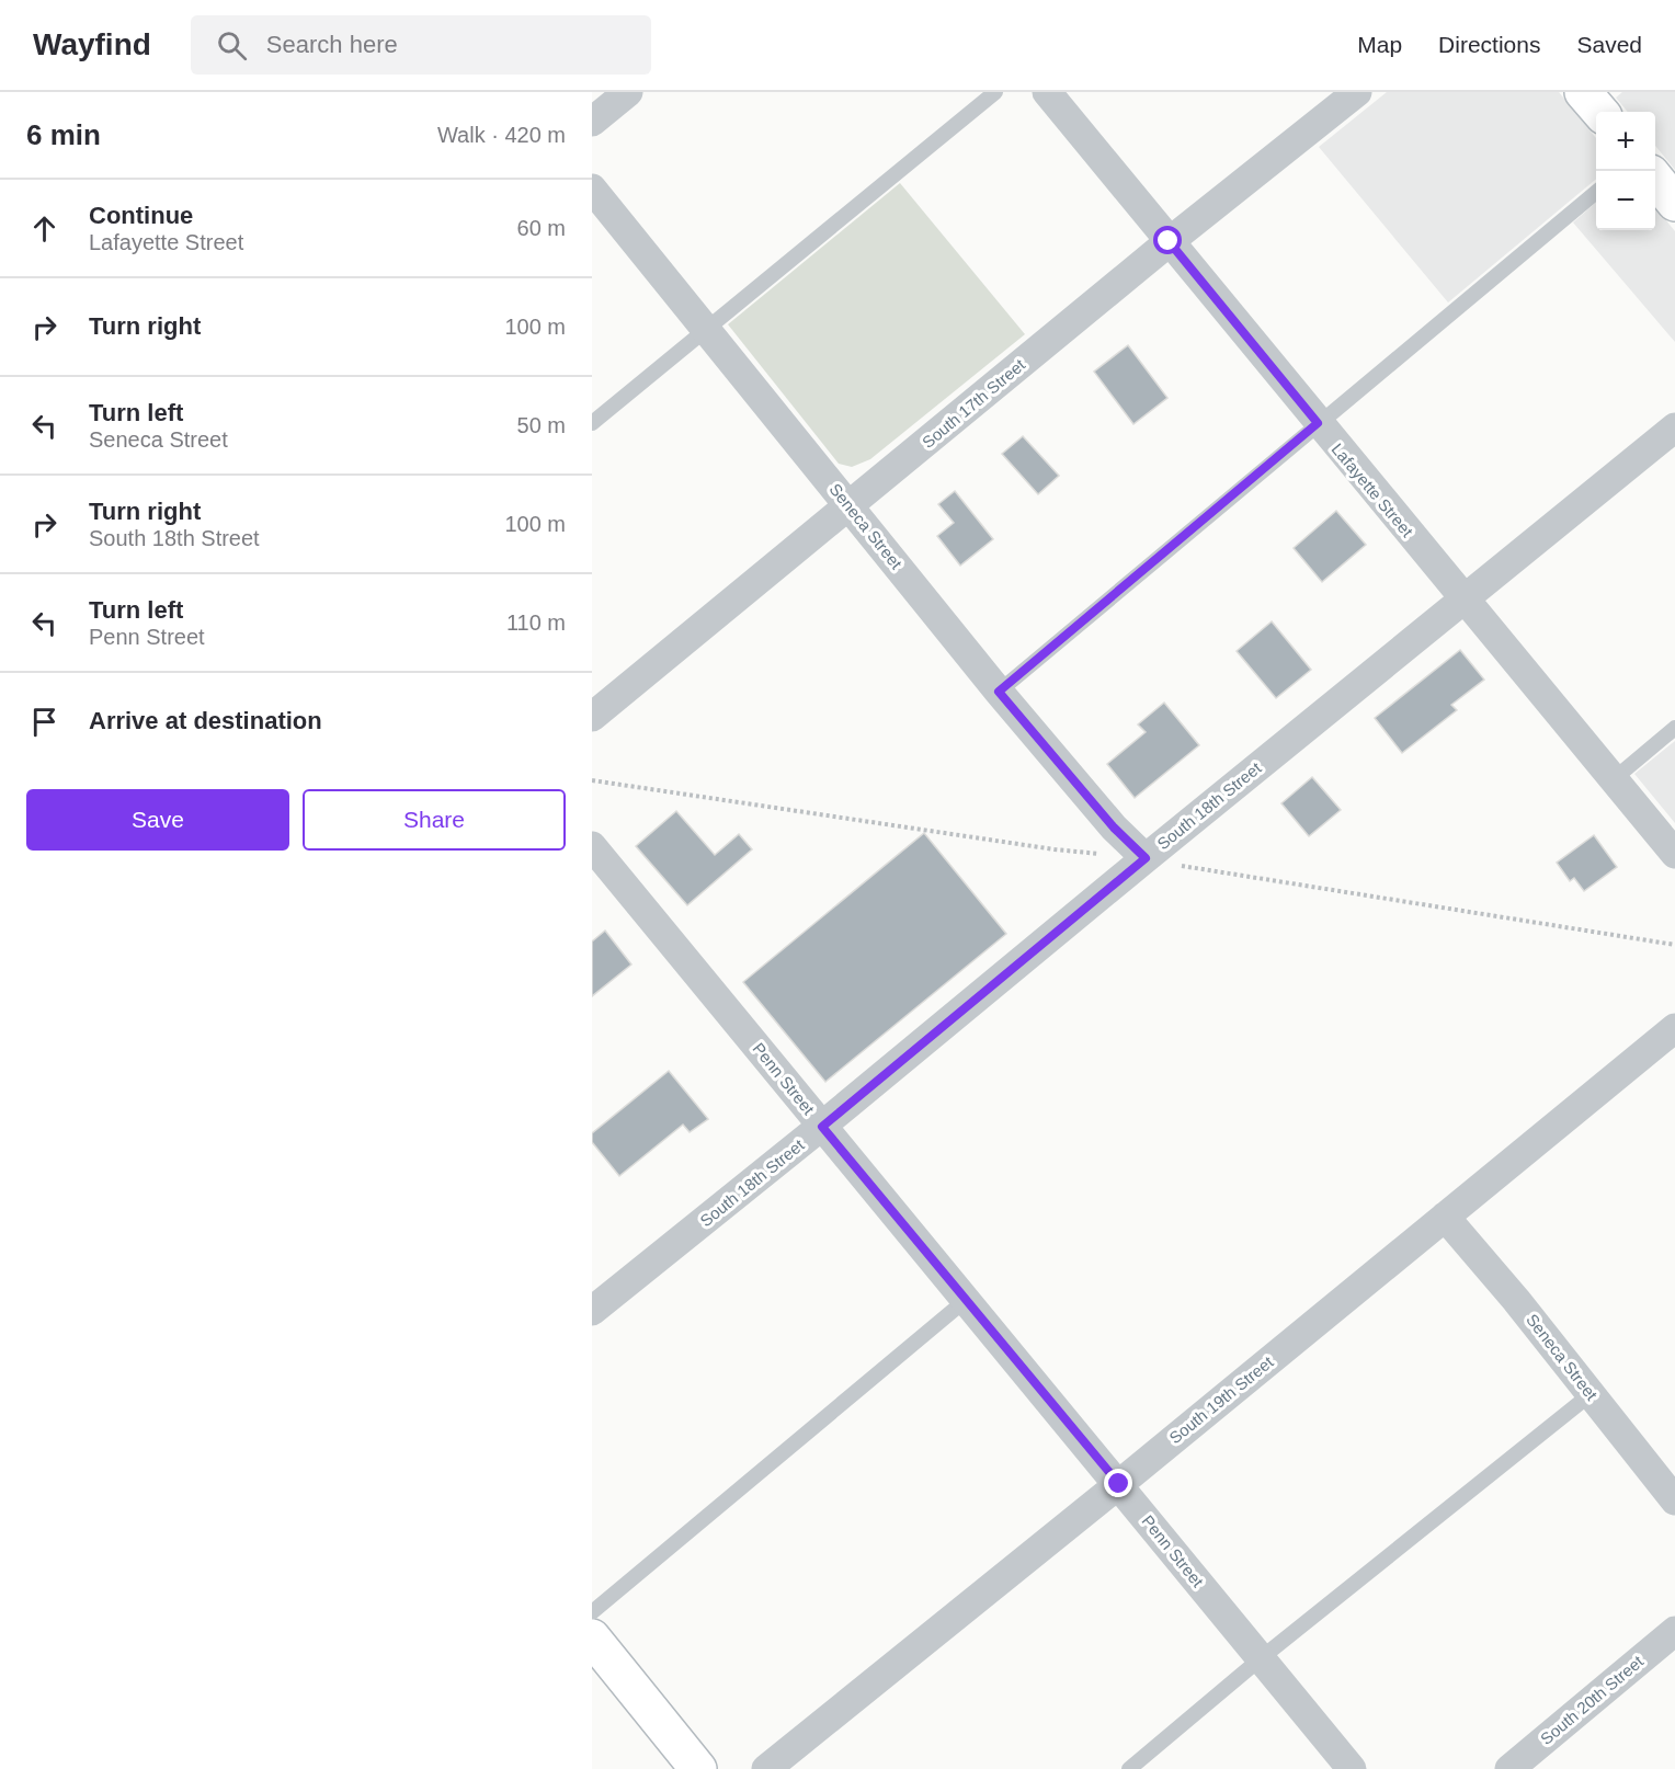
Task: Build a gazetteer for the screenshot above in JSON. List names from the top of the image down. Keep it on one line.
{"streets":{"street":["South 17th Street","Lafayette Street","Seneca Street","South 18th Street","Penn Street","South 19th Street","South 20th Street"]},"crossings":[["South 17th Street","Lafayette Street"],["South 17th Street","Seneca Street"],["Lafayette Street","South 18th Street"],["Seneca Street","South 18th Street"],["Seneca Street","South 19th Street"],["South 18th Street","Penn Street"],["Penn Street","South 19th Street"]],"page":{"header":"Wayfind","search":"Search here","nav":["Map","Directions","Saved"],"heading":["6 min","Walk · 420 m"],"map_buttons":["+","−"],"list":[["Continue","Lafayette Street","60 m"],["Turn right","100 m"],["Turn left","Seneca Street","50 m"],["Turn right","South 18th Street","100 m"],["Turn left","Penn Street","110 m"],"Arrive at destination"],"buttons":["Save","Share"]}}
